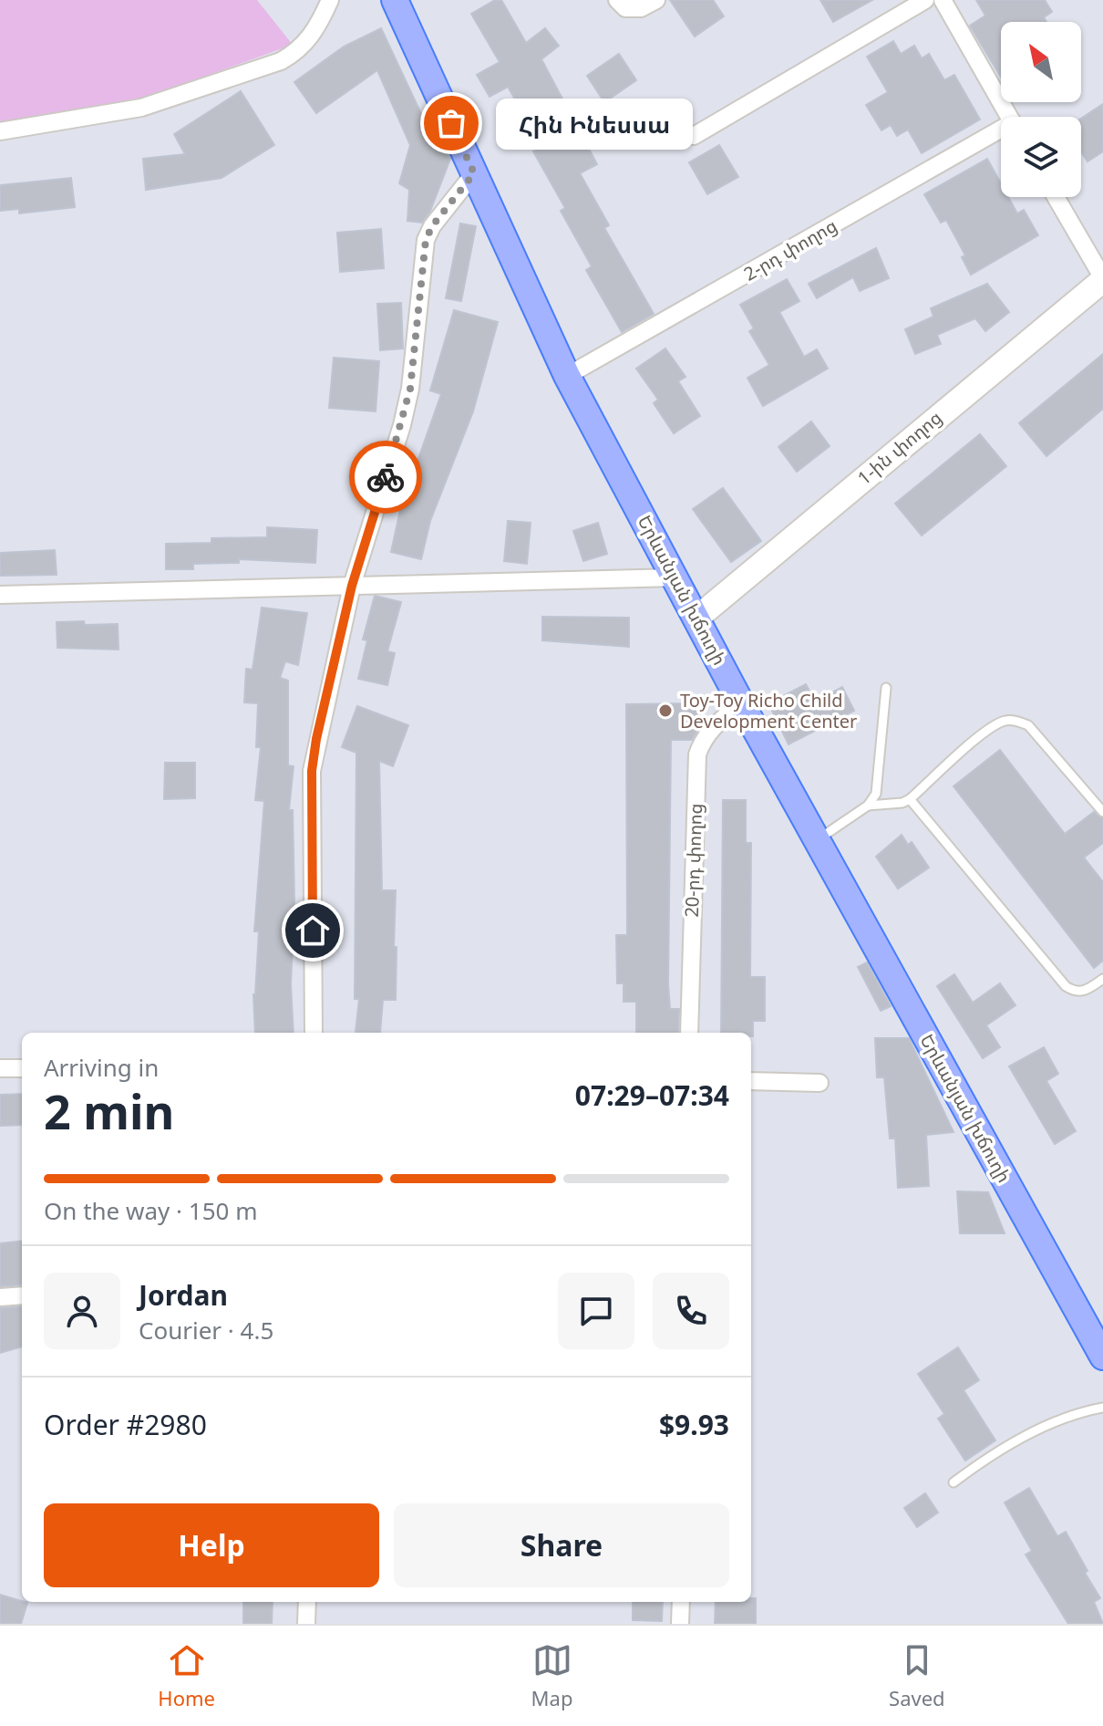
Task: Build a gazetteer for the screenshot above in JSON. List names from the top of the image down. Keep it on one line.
{"streets":{"main road":["1-ին փողոց","Երևանյան խճուղի"],"street":["2-րդ փողոց","20-րդ փողոց"]},"crossings":[["2-րդ փողոց","Երևանյան խճուղի"],["1-ին փողոց","Երևանյան խճուղի"],["Երևանյան խճուղի","20-րդ փողոց"]],"places":["Հին Ինեսսա","Toy-Toy Richo Child Development Center"],"north":"top left","page":{"bubble":"Հին Ինեսսա","heading":["2 min","Arriving in","07:29–07:34"],"panel":["Jordan","Courier · 4.5","Order #2980","$9.93"],"bar":"On the way · 150 m","buttons":["Help","Share"],"tabs":["Home","Map","Saved"]}}
